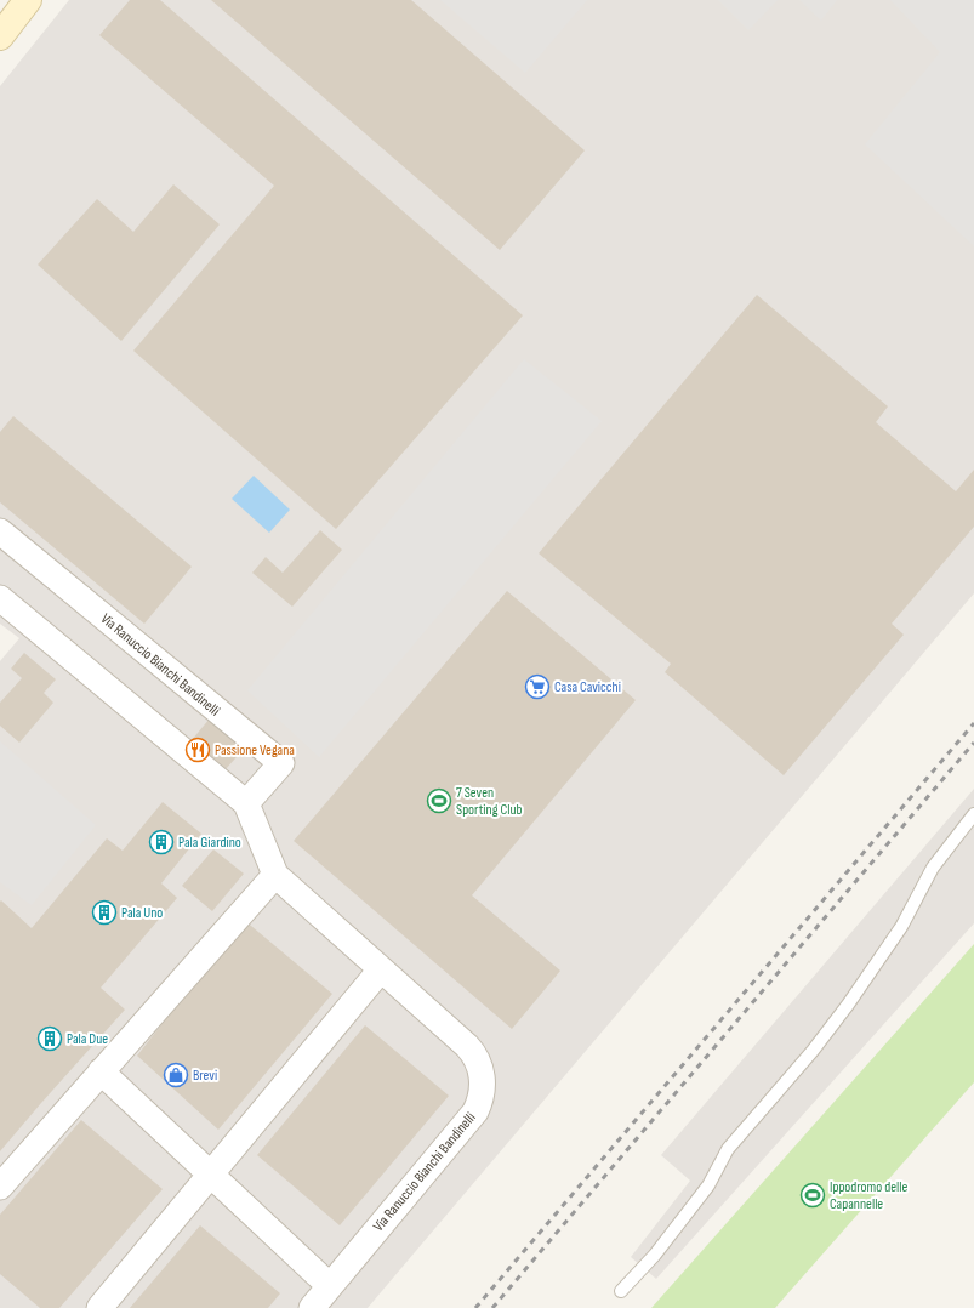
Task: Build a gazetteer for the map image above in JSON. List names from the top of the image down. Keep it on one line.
{"streets":{"street":["Via Ranuccio Bianchi Bandinelli"]},"places":{"supermarket":["Casa Cavicchi"],"restaurant":["Passione Vegana"],"sports":["7 Seven Sporting Club","Ippodromo delle Capannelle"],"building":["Pala Giardino","Pala Uno","Pala Due"],"shop":["Brevi"]}}
